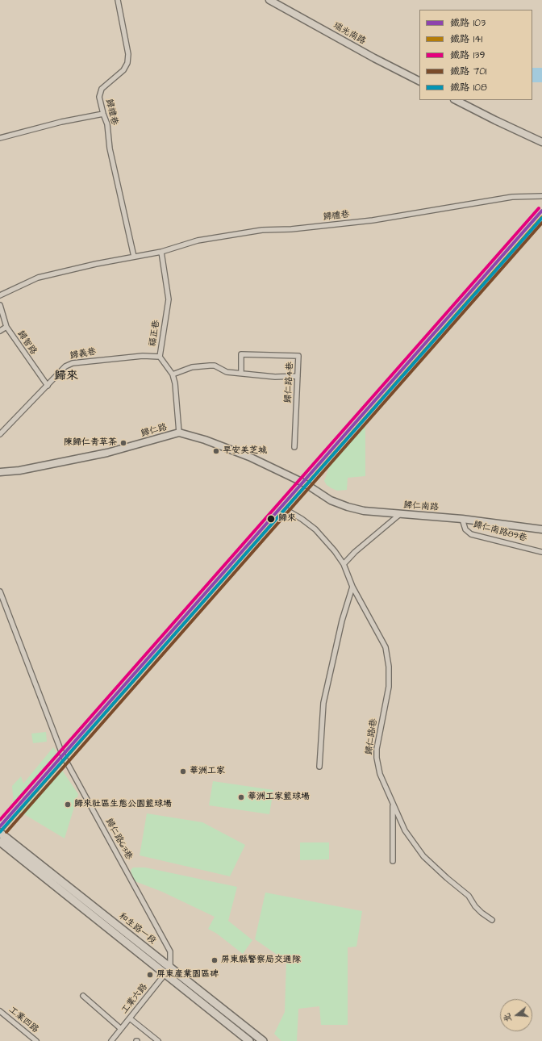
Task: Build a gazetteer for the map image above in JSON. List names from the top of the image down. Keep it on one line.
{"streets":{"main road":["和生路一段"],"street":["瑞光南路","歸禮巷","福正巷","歸智路","歸義巷","歸仁路4巷","歸仁路","歸仁南路","歸仁南路89巷","歸仁路1巷","歸仁路63巷","工業六路","工業四路"]},"crossings":[["歸禮巷","福正巷"],["福正巷","歸義巷"],["福正巷","歸仁路"],["歸智路","歸義巷"],["歸仁路","歸仁南路"],["歸仁南路","歸仁南路89巷"],["歸仁路63巷","和生路一段"],["歸仁路63巷","工業六路"],["和生路一段","工業六路"]],"districts":["歸來"],"places":["陳歸仁青草茶","早安美芝城","歸來","華洲工家","華洲工家籃球場","歸來社區生態公園籃球場","屏東縣警察局交通隊","屏東產業園區碑"],"lines":["rail line 139","rail line 103","rail line 141","rail line 108","rail line 701"],"legend":["鐵路 103","鐵路 141","鐵路 139","鐵路 701","鐵路 108"],"north":"left"}
